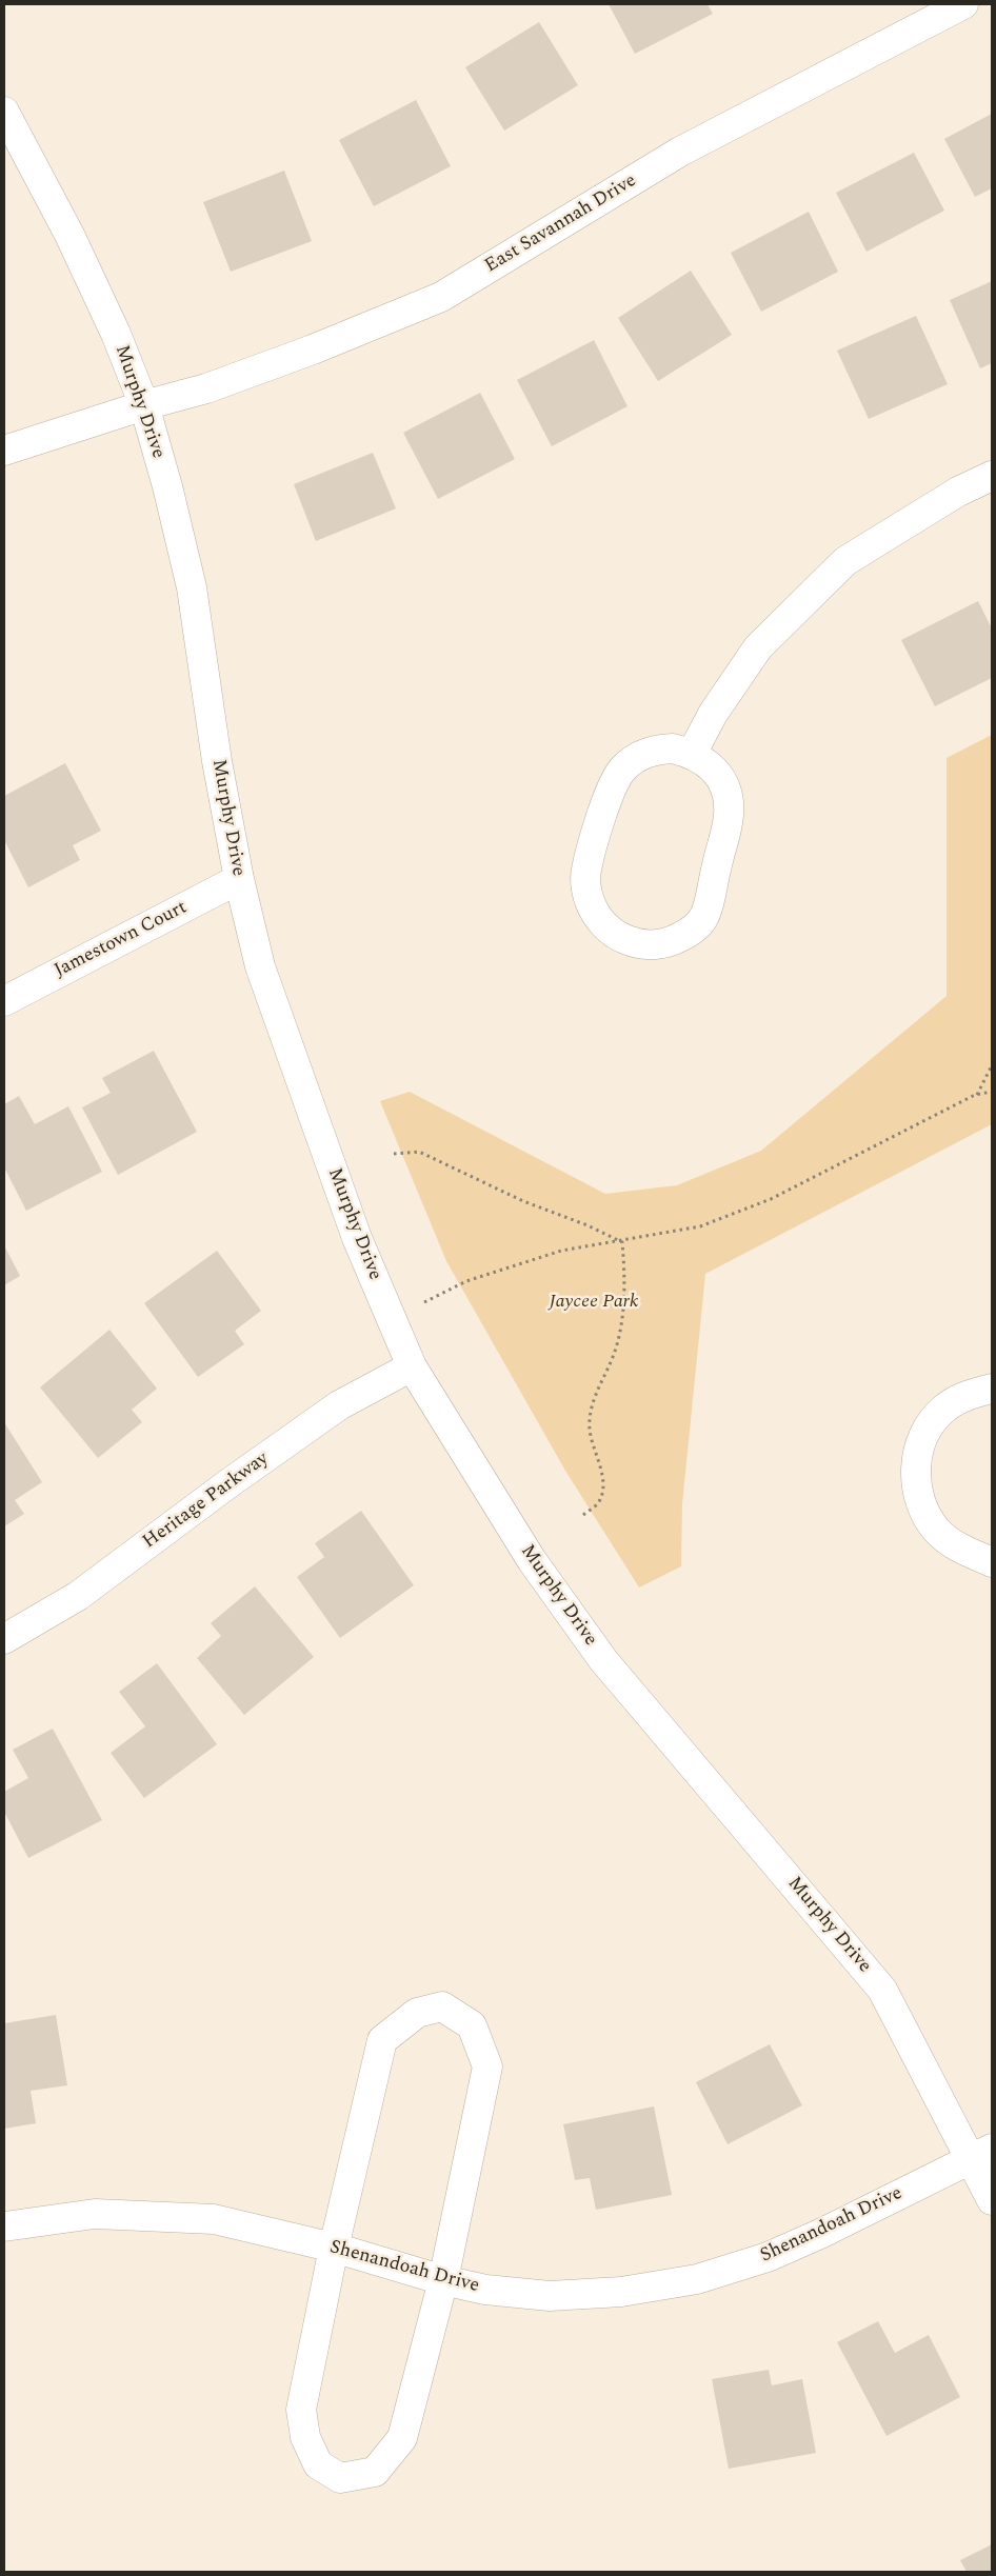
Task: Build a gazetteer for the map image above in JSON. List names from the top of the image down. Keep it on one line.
{"streets":{"street":["East Savannah Drive","Murphy Drive","Jamestown Court","Heritage Parkway","Shenandoah Drive"]},"crossings":[["East Savannah Drive","Murphy Drive"],["Murphy Drive","Jamestown Court"],["Murphy Drive","Heritage Parkway"],["Murphy Drive","Shenandoah Drive"]],"parks":["Jaycee Park"]}
